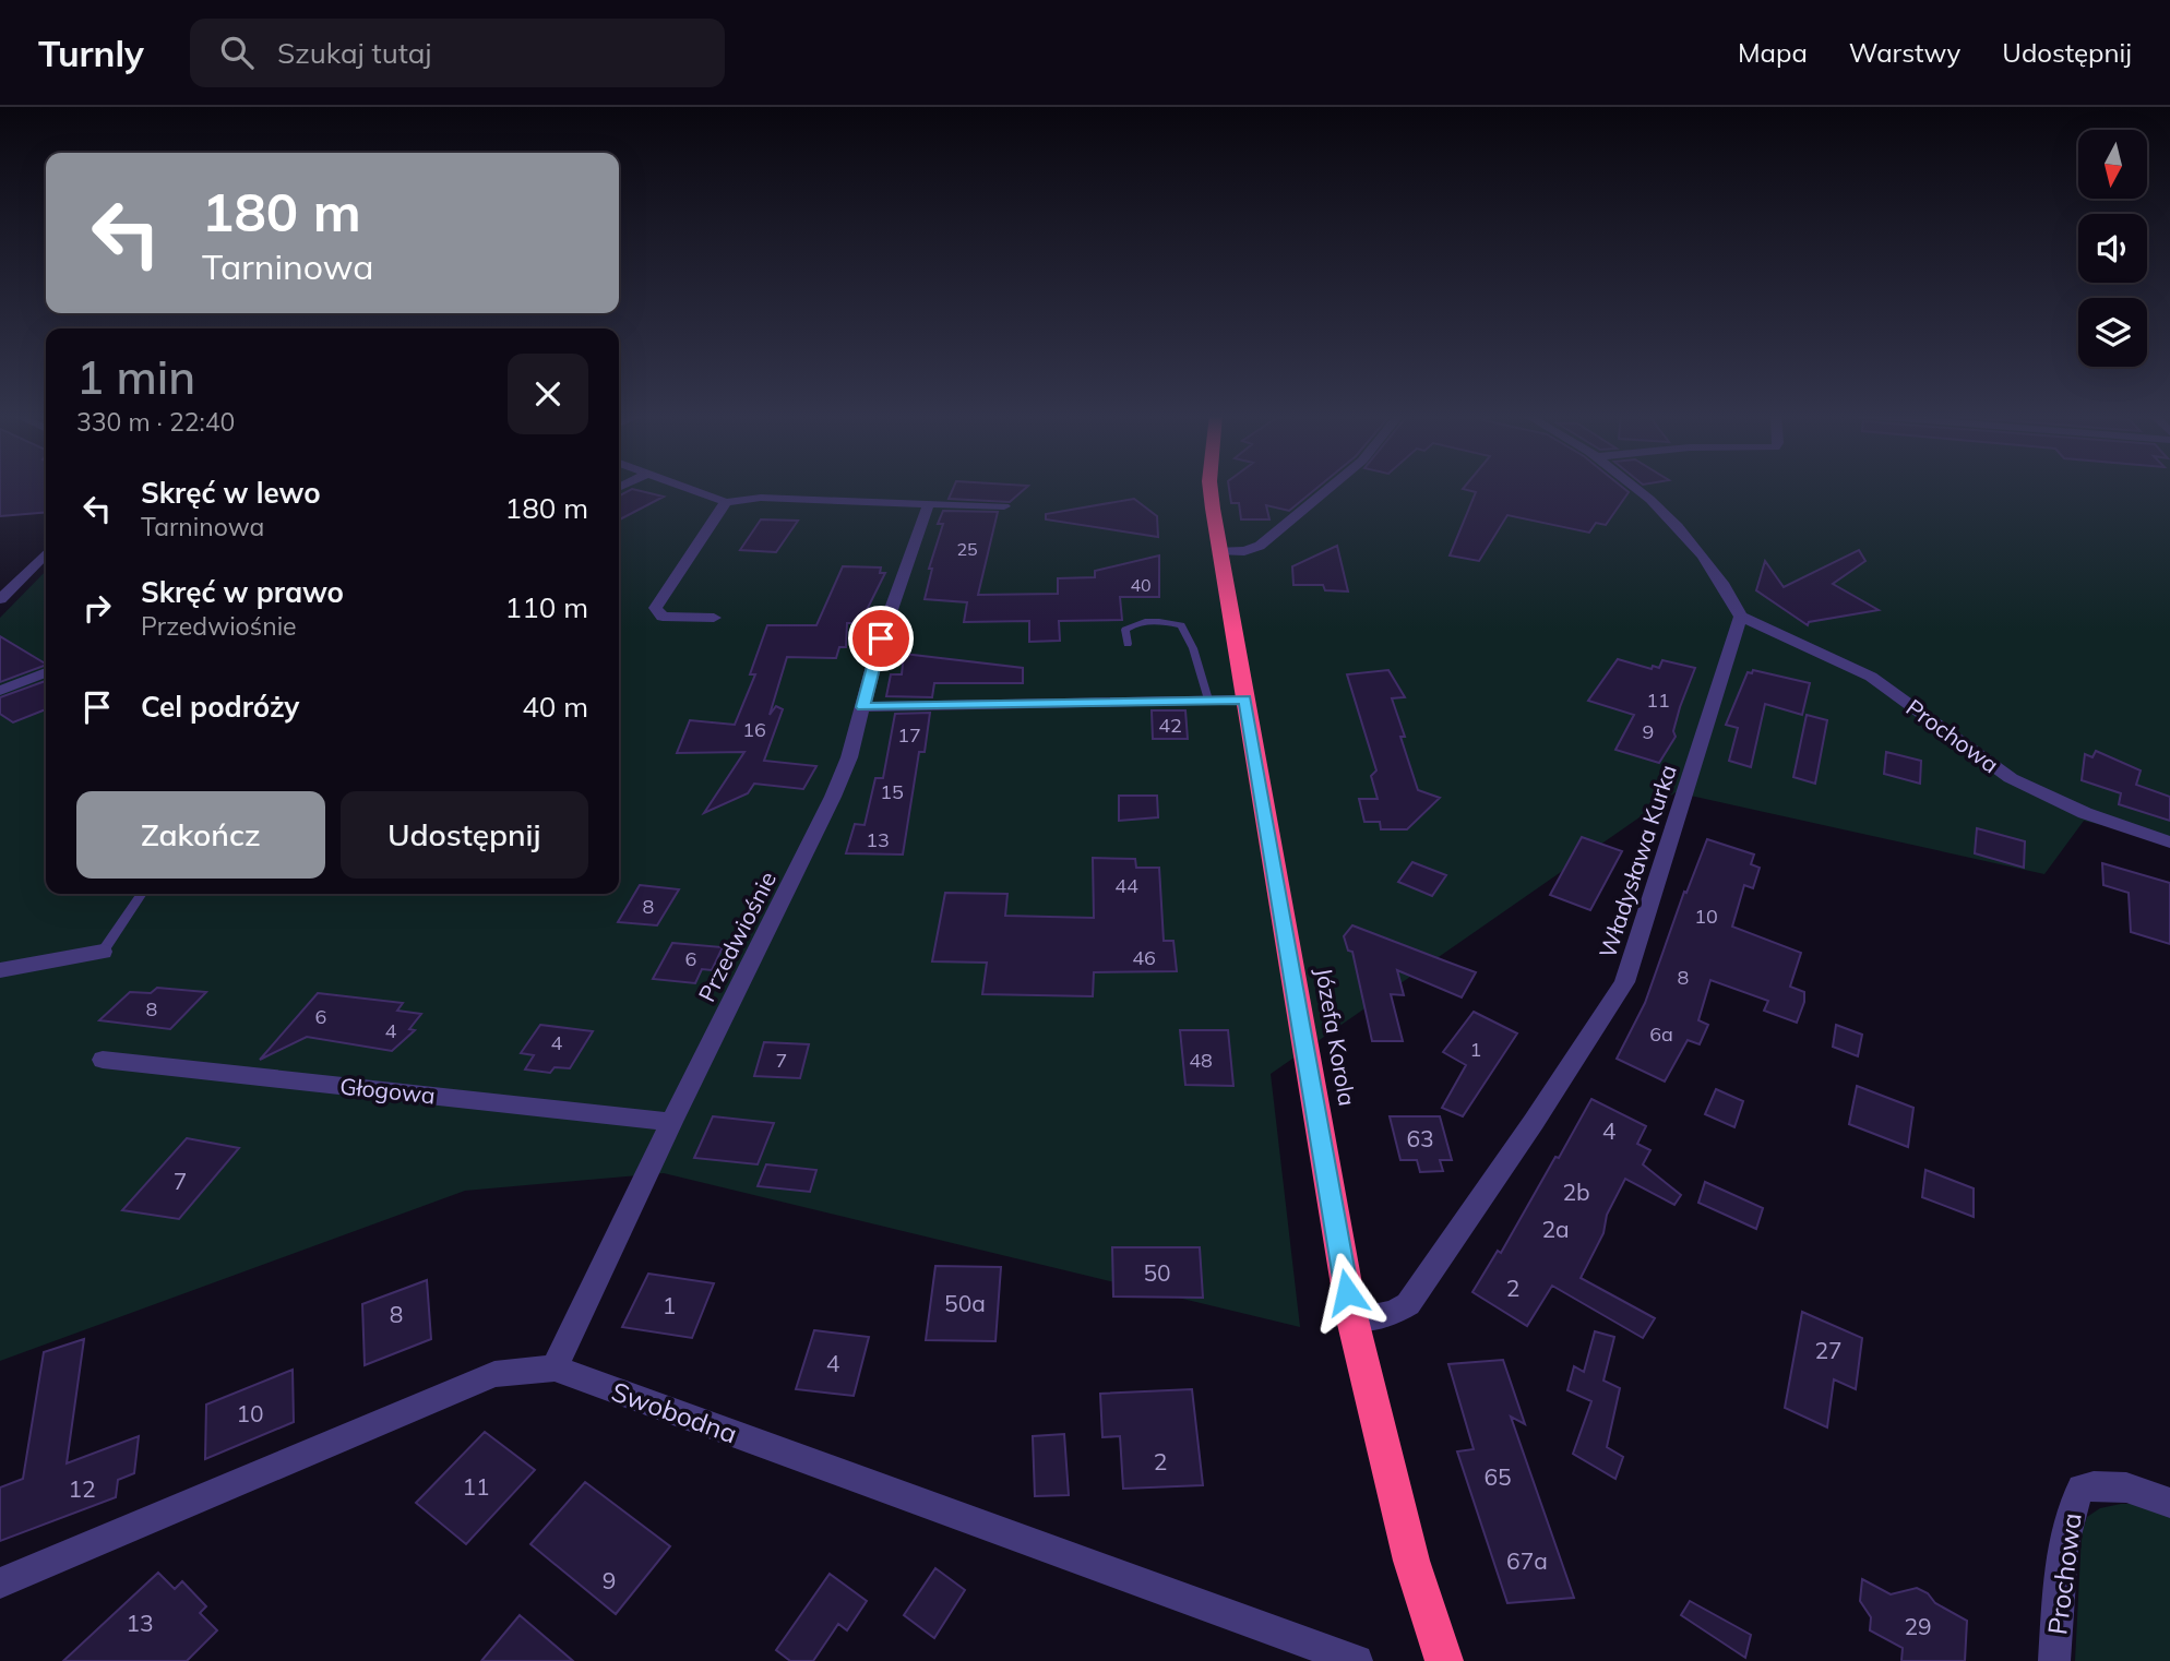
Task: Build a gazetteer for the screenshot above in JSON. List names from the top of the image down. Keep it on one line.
{"streets":{"highway":["Józefa Korola"],"street":["Prochowa","Władysława Kurka","Przedwiośnie","Głogowa","Swobodna"]},"crossings":[["Prochowa","Władysława Kurka"],["Władysława Kurka","Józefa Korola"],["Przedwiośnie","Głogowa"],["Przedwiośnie","Swobodna"]],"house_numbers":["25","40","11","42","16","9","17","15","13","44","8","10","46","6","8","8","6","4","6a","4","1","7","48","4","63","7","2b","2a","50","2","50a","1","8","27","4","10","2","65","11","12","67a","9","13","29"],"north":"bottom","page":{"header":"Turnly","search":"Szukaj tutaj","nav":["Mapa","Warstwy","Udostępnij"],"turn":["180 m","Tarninowa"],"heading":["1 min","330 m · 22:40"],"list":[{"name":"Skręć w lewo","note":"Tarninowa","value":"180 m"},{"name":"Skręć w prawo","note":"Przedwiośnie","value":"110 m"},{"name":"Cel podróży","value":"40 m"}],"buttons":["Zakończ","Udostępnij"]}}
